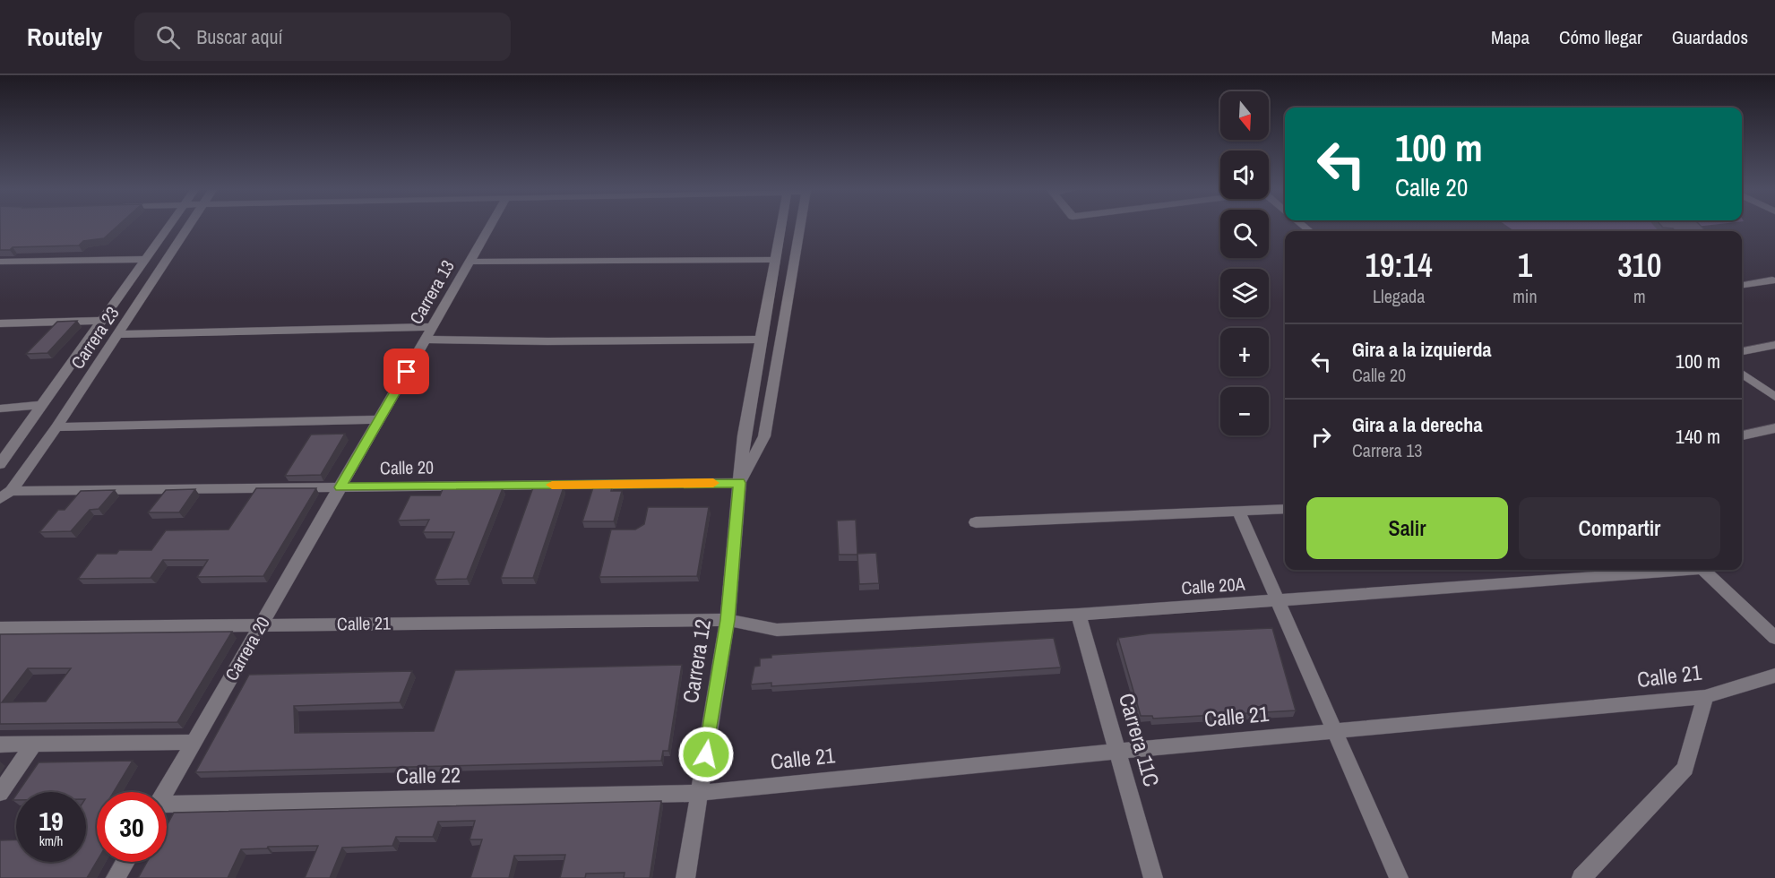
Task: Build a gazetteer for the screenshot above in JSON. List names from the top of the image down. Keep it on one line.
{"streets":{"street":["Carrera 13","Carrera 23","Calle 20","Calle 20A","Calle 21","Carrera 20","Carrera 12","Carrera 11C","Calle 22"]},"crossings":[["Carrera 13","Calle 20"],["Carrera 13","Carrera 20"],["Carrera 23","Calle 20"],["Calle 20","Carrera 20"],["Calle 20","Carrera 12"],["Calle 20A","Calle 21"],["Calle 20A","Carrera 12"],["Calle 20A","Carrera 11C"],["Calle 21","Carrera 20"],["Calle 21","Carrera 12"],["Calle 21","Carrera 11C"],["Calle 21","Calle 22"],["Carrera 12","Calle 22"]],"north":"bottom","page":{"header":"Routely","search":"Buscar aquí","nav":["Mapa","Cómo llegar","Guardados"],"map_buttons":["+","−"],"turn":["100 m","Calle 20"],"eta":["19:14","Llegada","1","min","310","m"],"list":[{"name":"Gira a la izquierda","note":"Calle 20","value":"100 m"},{"name":"Gira a la derecha","note":"Carrera 13","value":"140 m"}],"buttons":["Salir","Compartir"],"speed":"19 km/h","limit":"30"}}
